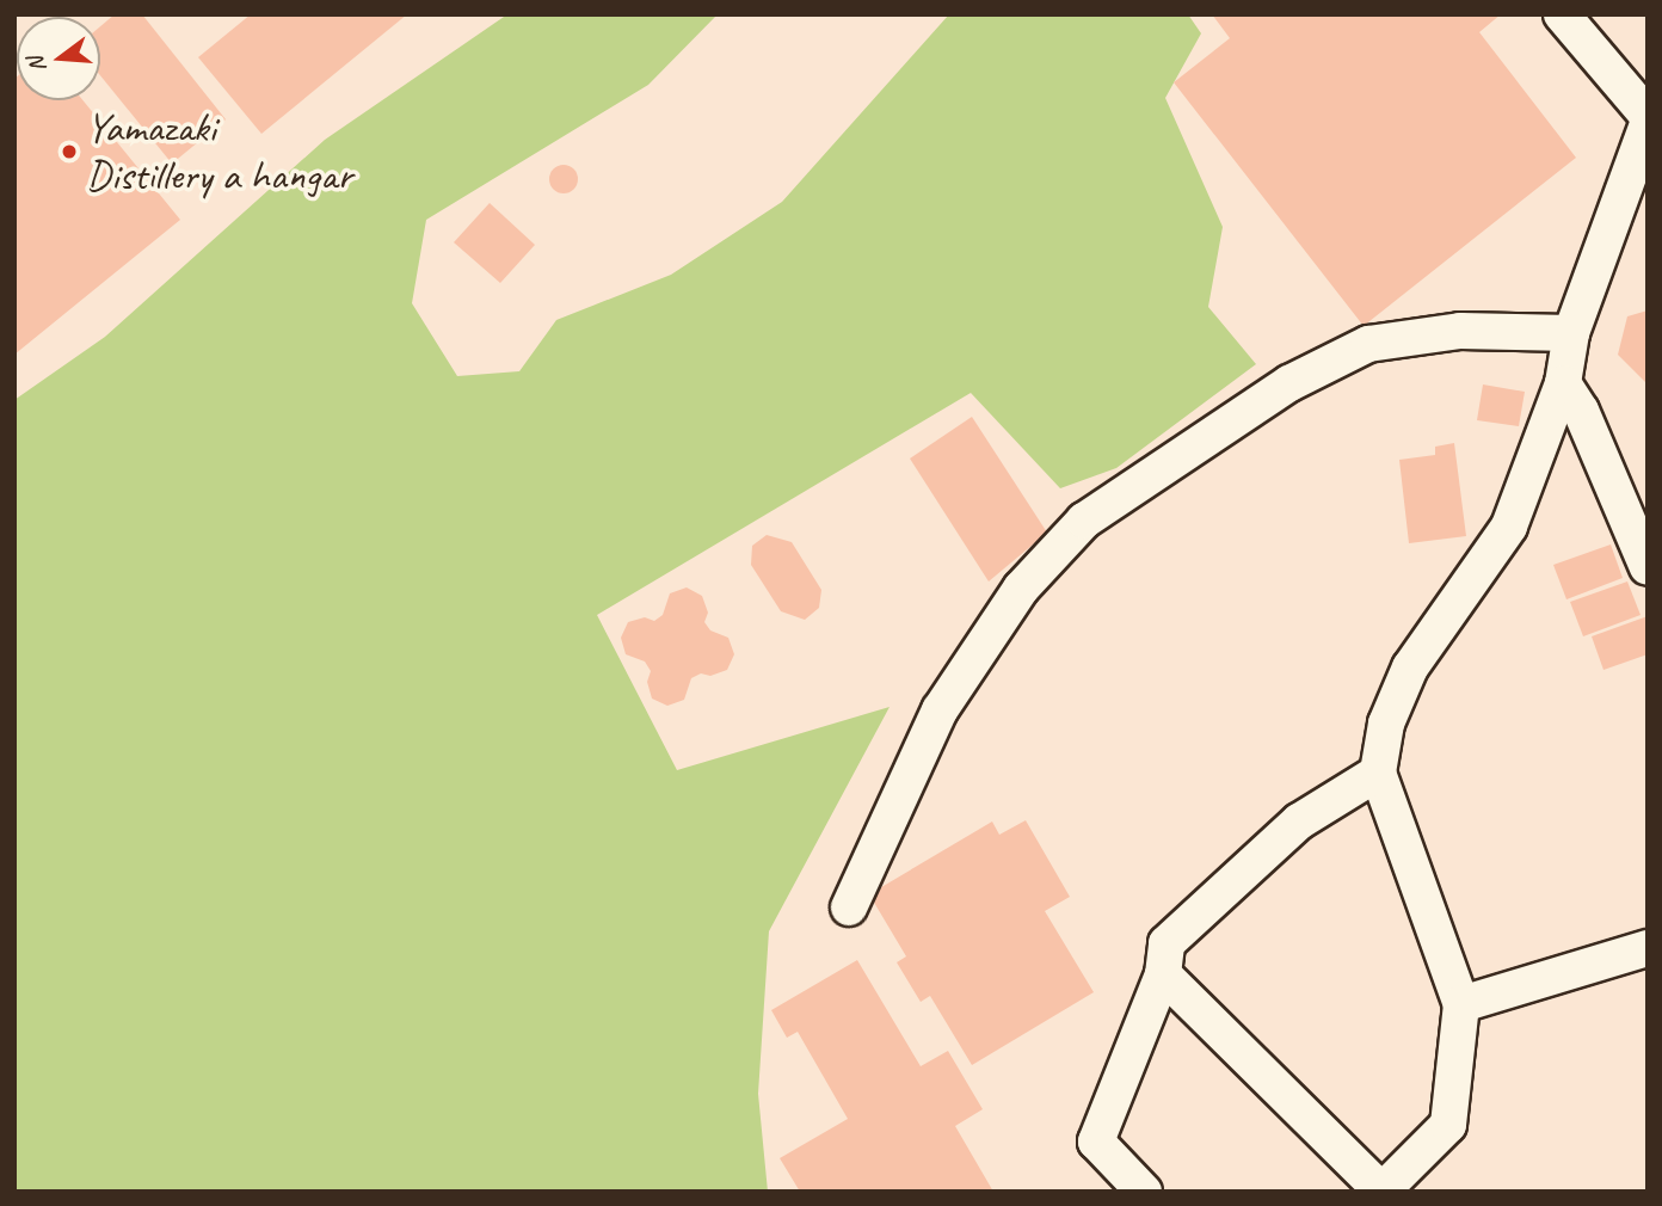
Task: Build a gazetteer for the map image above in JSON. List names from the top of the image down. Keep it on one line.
{"places":["Yamazaki Distillery a hangar"],"north":"left"}
